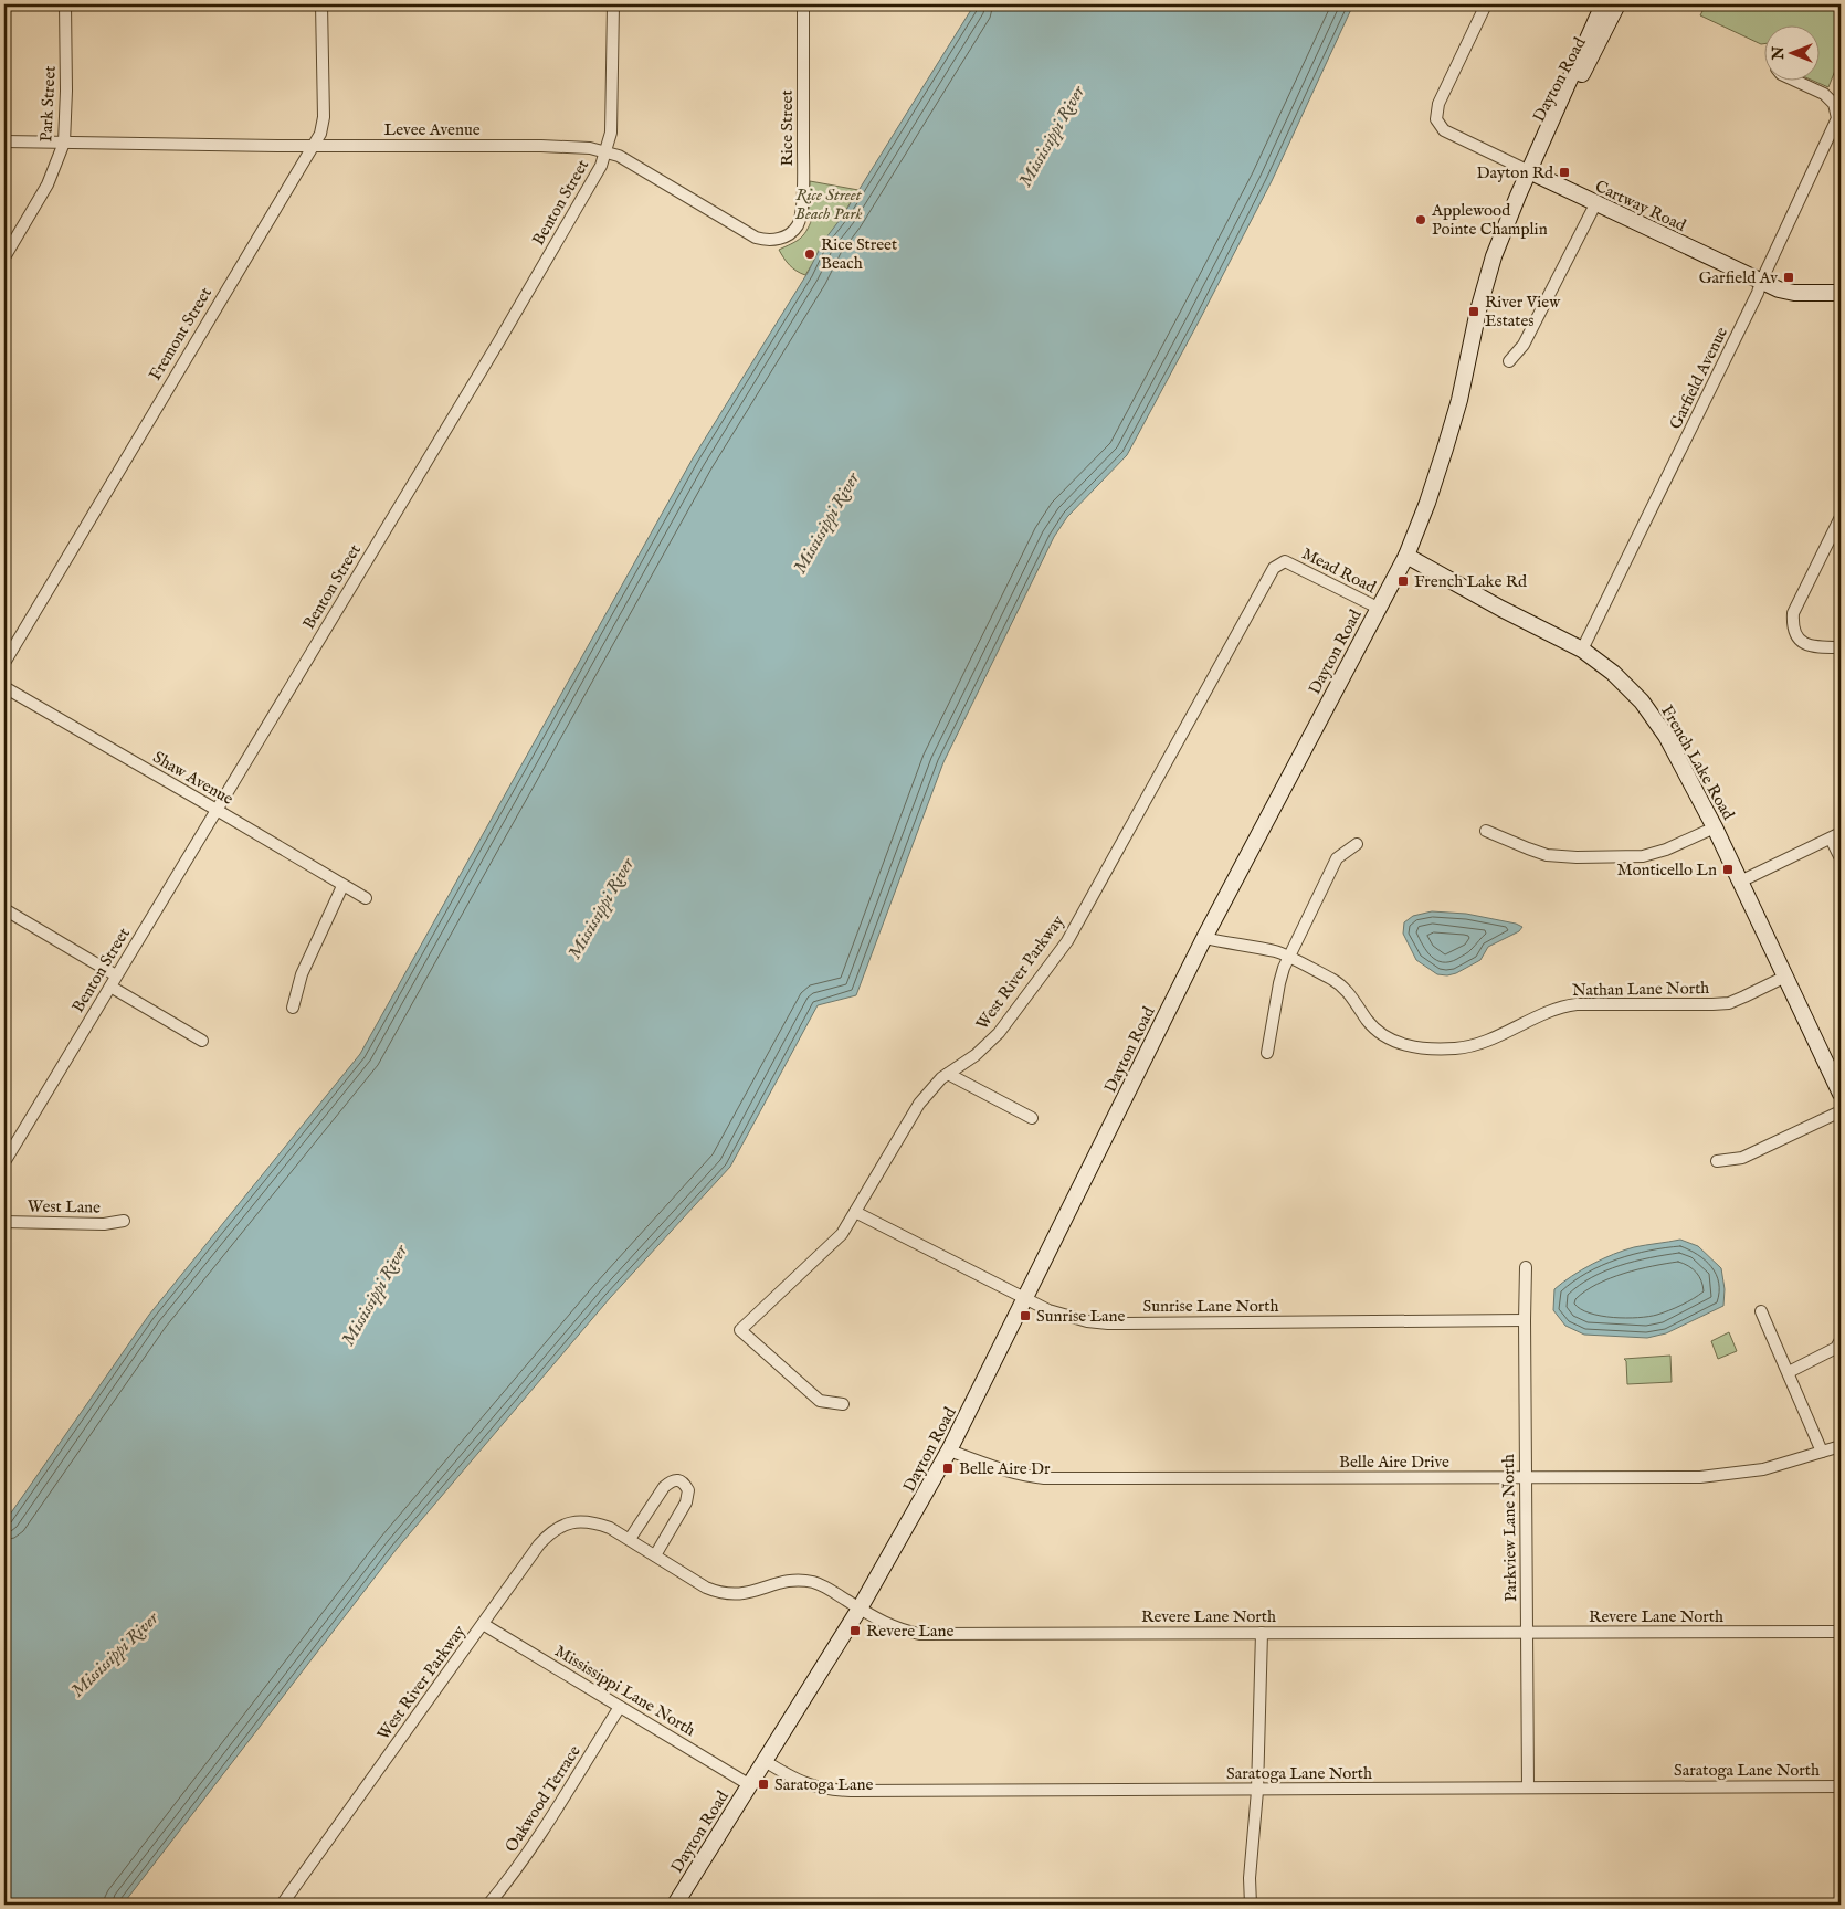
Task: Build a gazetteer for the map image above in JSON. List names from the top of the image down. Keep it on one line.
{"streets":{"main road":["Dayton Road","Cartway Road","French Lake Road"],"street":["Park Street","Rice Street","Levee Avenue","Benton Street","Fremont Street","Garfield Avenue","Mead Road","Shaw Avenue","West River Parkway","Nathan Lane North","West Lane","Sunrise Lane North","Belle Aire Drive","Parkview Lane North","Revere Lane North","Mississippi Lane North","Saratoga Lane North","Oakwood Terrace"]},"crossings":[["Dayton Road","Cartway Road"],["Dayton Road","Mead Road"],["Dayton Road","French Lake Road"],["Dayton Road","Nathan Lane North"],["Dayton Road","Sunrise Lane North"],["Dayton Road","Belle Aire Drive"],["Dayton Road","Revere Lane North"],["Dayton Road","Mississippi Lane North"],["Dayton Road","Saratoga Lane North"],["Park Street","Levee Avenue"],["Rice Street","Levee Avenue"],["Levee Avenue","Benton Street"],["Levee Avenue","Fremont Street"],["Benton Street","Shaw Avenue"],["Cartway Road","Garfield Avenue"],["Garfield Avenue","French Lake Road"],["Mead Road","West River Parkway"],["French Lake Road","Nathan Lane North"],["West River Parkway","Sunrise Lane North"],["West River Parkway","Revere Lane North"],["West River Parkway","Mississippi Lane North"],["Sunrise Lane North","Parkview Lane North"],["Belle Aire Drive","Parkview Lane North"],["Parkview Lane North","Revere Lane North"],["Parkview Lane North","Saratoga Lane North"],["Mississippi Lane North","Oakwood Terrace"]],"water":["Mississippi River"],"parks":["Rice Street Beach Park"],"places":{"transit":["Dayton Rd","Garfield Av","River View Estates","French Lake Rd","Monticello Ln","Sunrise Lane","Belle Aire Dr","Revere Lane","Saratoga Lane"],"other":["Applewood Pointe Champlin","Rice Street Beach"]},"north":"left"}
